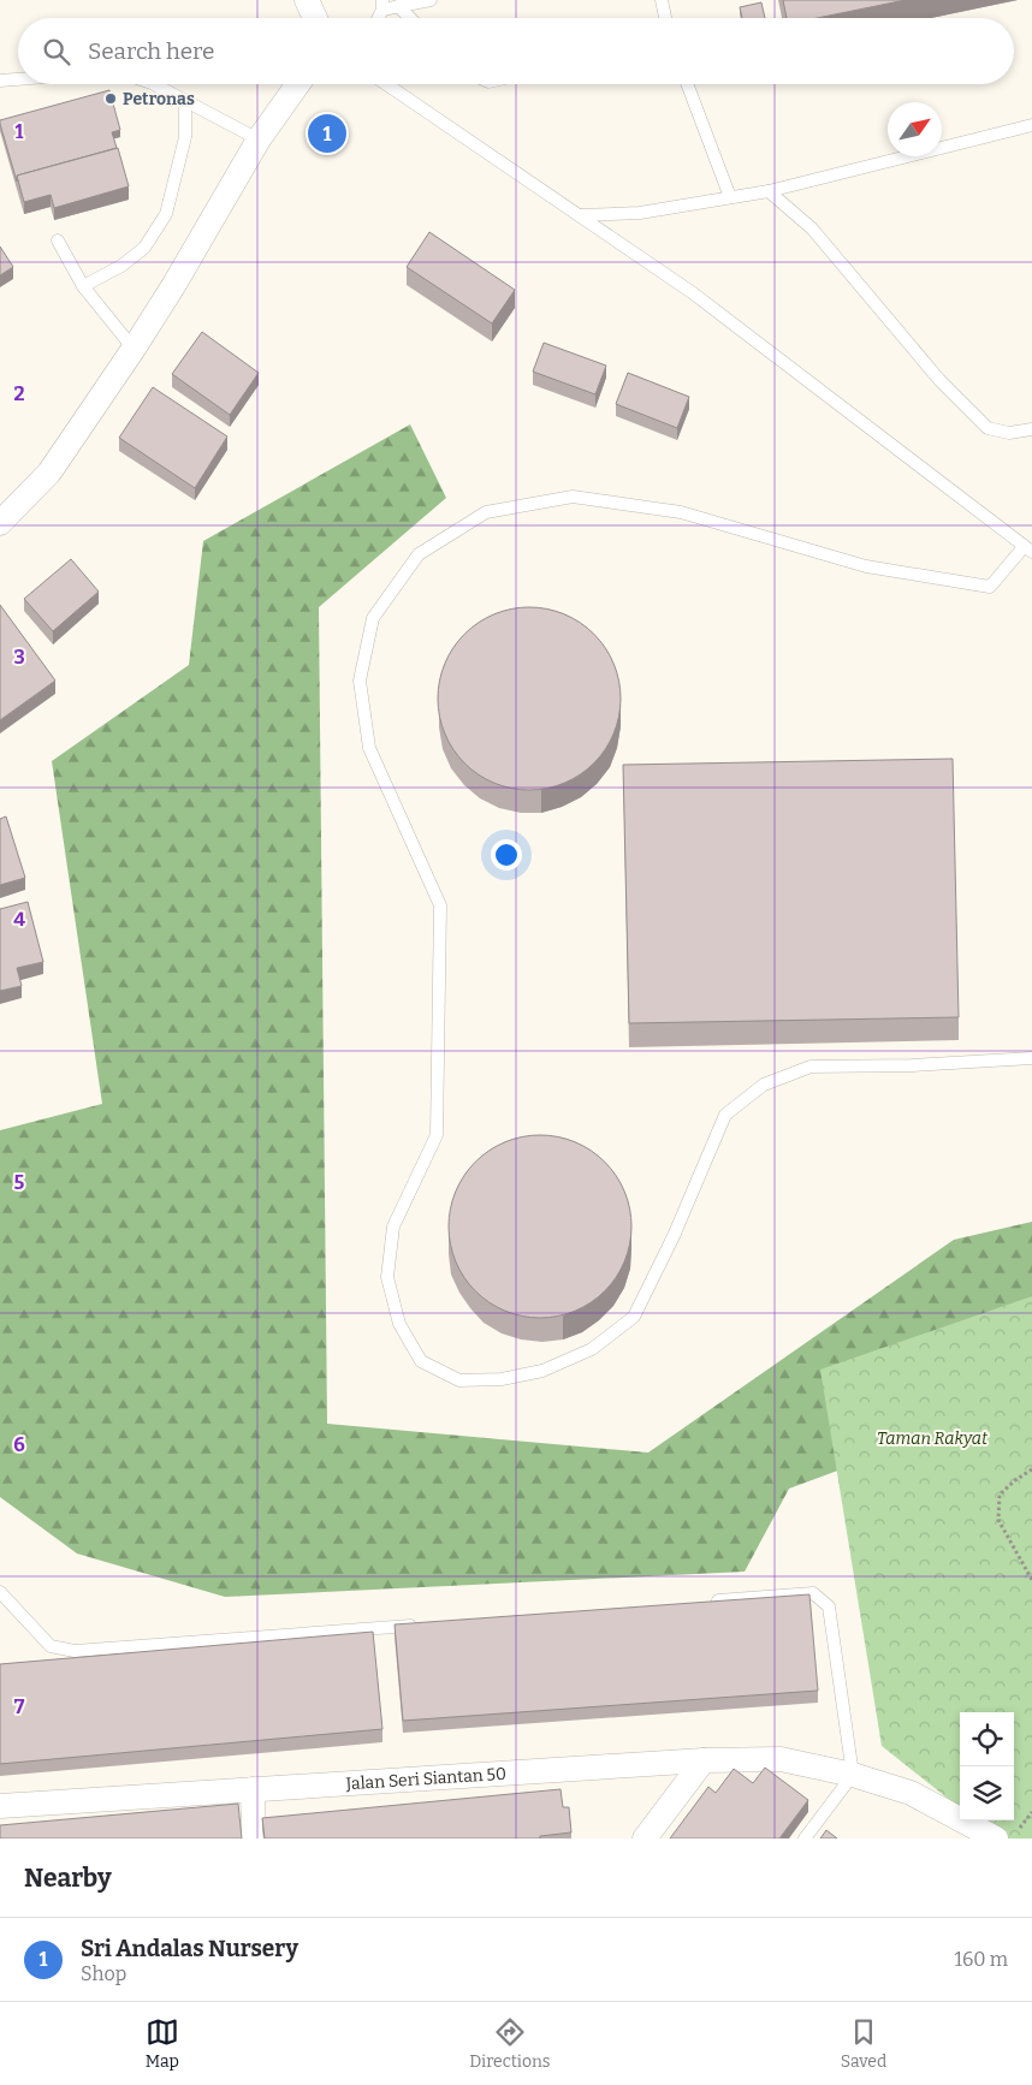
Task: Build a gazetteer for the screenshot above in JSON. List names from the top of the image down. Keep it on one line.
{"streets":{"street":["Jalan Seri Siantan 50"]},"parks":["Taman Rakyat"],"places":["Petronas"],"north":"top right","page":{"search":"Search here","pins":"1","heading":"Nearby","list":[{"mark":"1","name":"Sri Andalas Nursery","note":"Shop","value":"160 m"}],"nav":["Map","Directions","Saved"]},"grid":{"rows":["1","2","3","4","5","6","7"]}}
